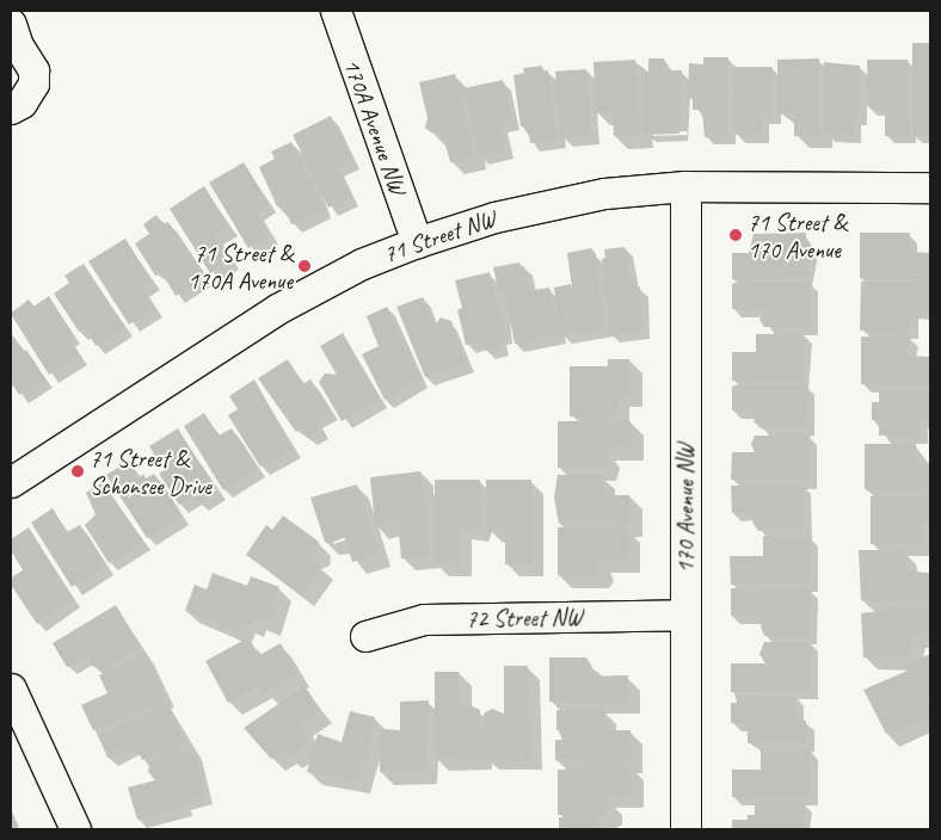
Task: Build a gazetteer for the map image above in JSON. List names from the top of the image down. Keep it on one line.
{"streets":{"street":["170A Avenue NW","71 Street NW","170 Avenue NW","72 Street NW"]},"crossings":[["170A Avenue NW","71 Street NW"],["71 Street NW","170 Avenue NW"],["170 Avenue NW","72 Street NW"]],"places":["71 Street & 170 Avenue","71 Street & 170A Avenue","71 Street & Schonsee Drive"]}
